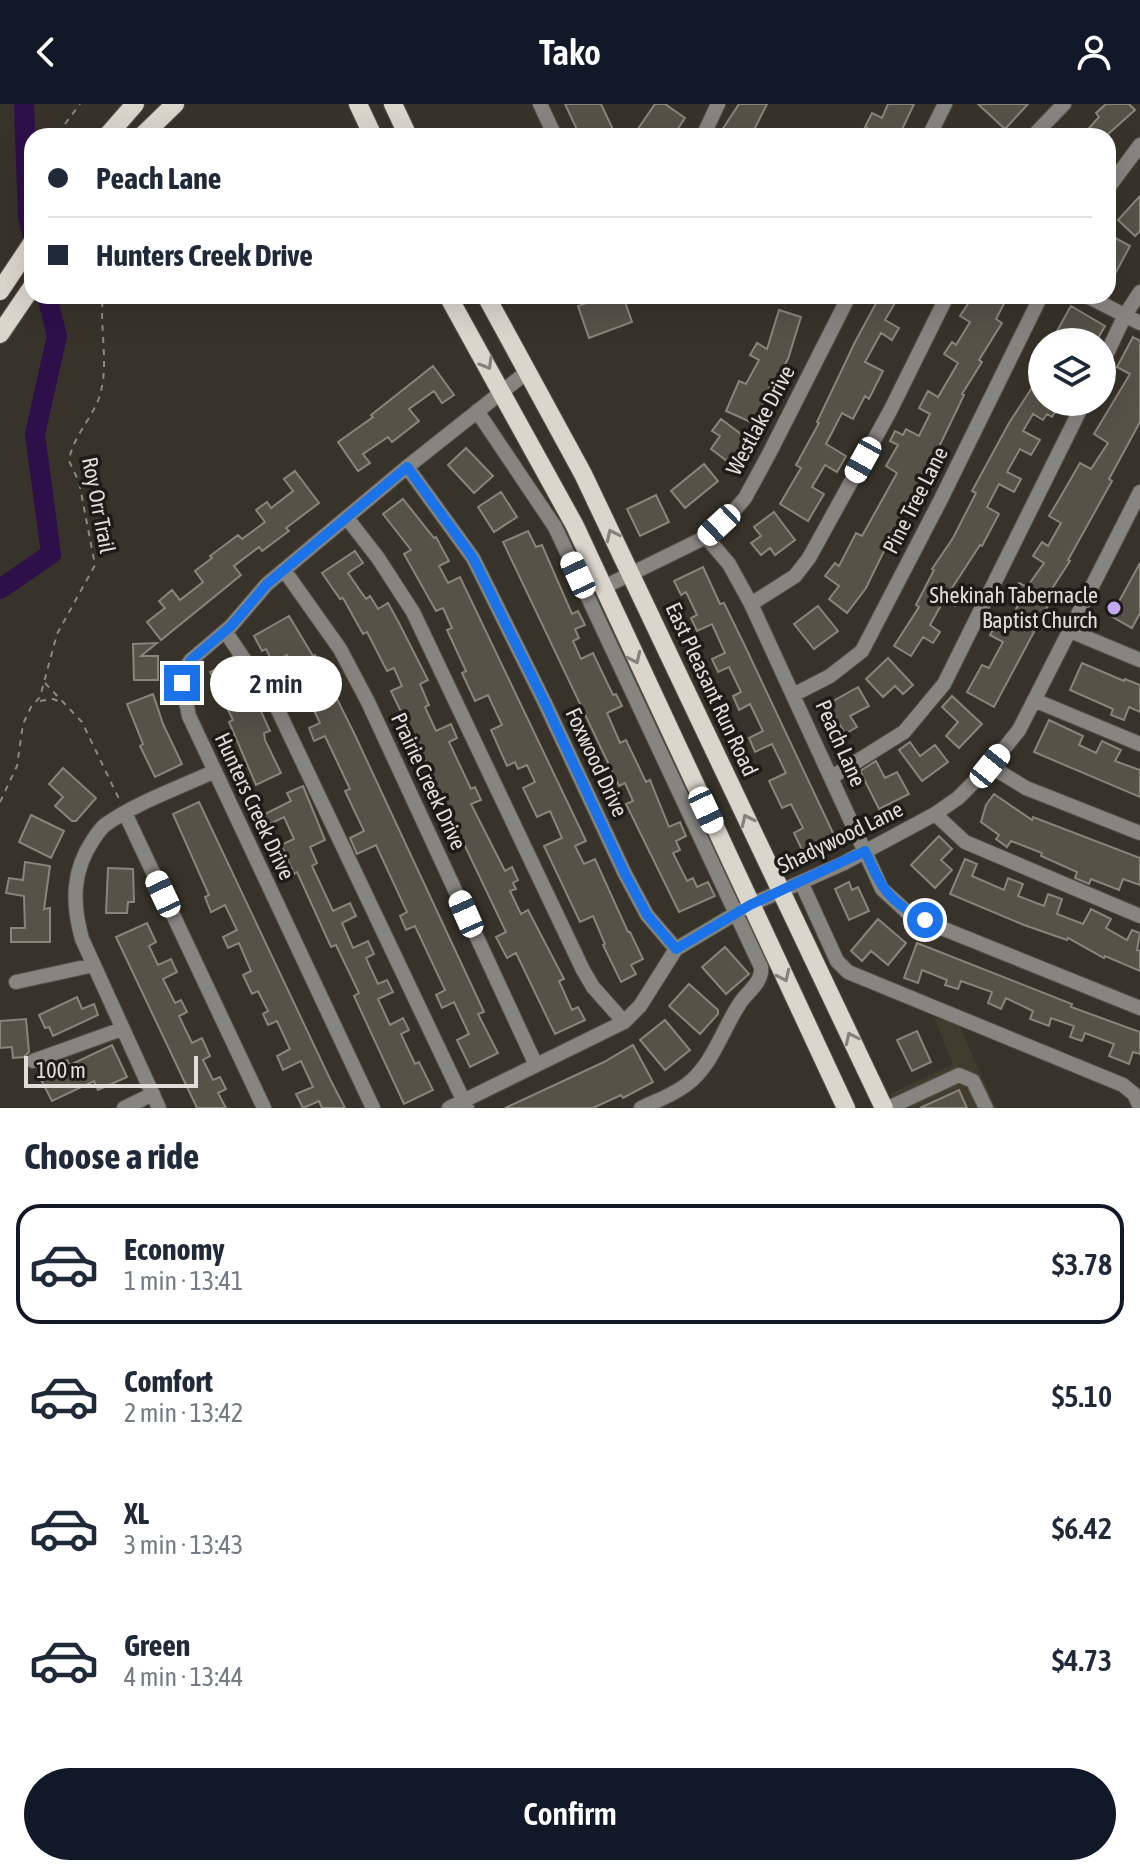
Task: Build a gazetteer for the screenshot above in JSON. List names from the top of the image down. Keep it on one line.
{"streets":{"main road":["East Pleasant Run Road"],"street":["Westlake Drive","Pine Tree Lane","Peach Lane","Foxwood Drive","Prairie Creek Drive","Hunters Creek Drive","Shadywood Lane"],"path":["Roy Orr Trail"]},"crossings":[["Westlake Drive","East Pleasant Run Road"],["Westlake Drive","Peach Lane"],["Pine Tree Lane","Peach Lane"],["East Pleasant Run Road","Hunters Creek Drive"],["East Pleasant Run Road","Shadywood Lane"],["Peach Lane","Shadywood Lane"],["Foxwood Drive","Hunters Creek Drive"],["Foxwood Drive","Shadywood Lane"],["Prairie Creek Drive","Hunters Creek Drive"],["Prairie Creek Drive","Shadywood Lane"]],"places":["Shekinah Tabernacle Baptist Church"],"scale_bar":"100 m","page":{"header":"Tako","banner":["Peach Lane","Hunters Creek Drive"],"bubble":"2 min","scale":"100 m","heading":"Choose a ride","list":[{"name":"Economy","note":"1 min · 13:41","value":"$3.78"},{"name":"Comfort","note":"2 min · 13:42","value":"$5.10"},{"name":"XL","note":"3 min · 13:43","value":"$6.42"},{"name":"Green","note":"4 min · 13:44","value":"$4.73"}],"buttons":"Confirm"}}
